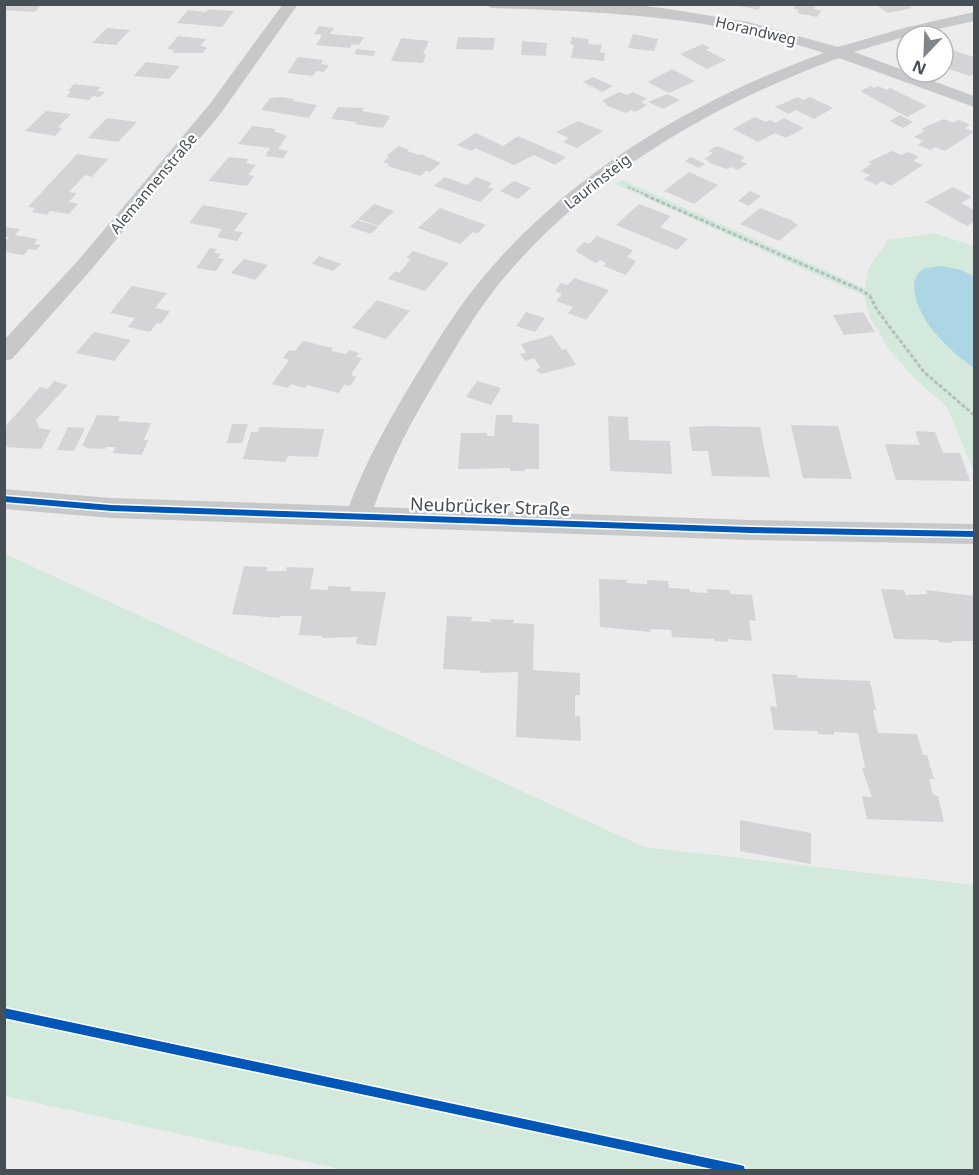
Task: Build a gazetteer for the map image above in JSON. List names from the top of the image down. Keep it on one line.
{"streets":{"street":["Horandweg","Laurinsteig","Alemannenstraße","Neubrücker Straße"]},"crossings":[["Horandweg","Laurinsteig"],["Laurinsteig","Neubrücker Straße"]],"north":"bottom left"}
